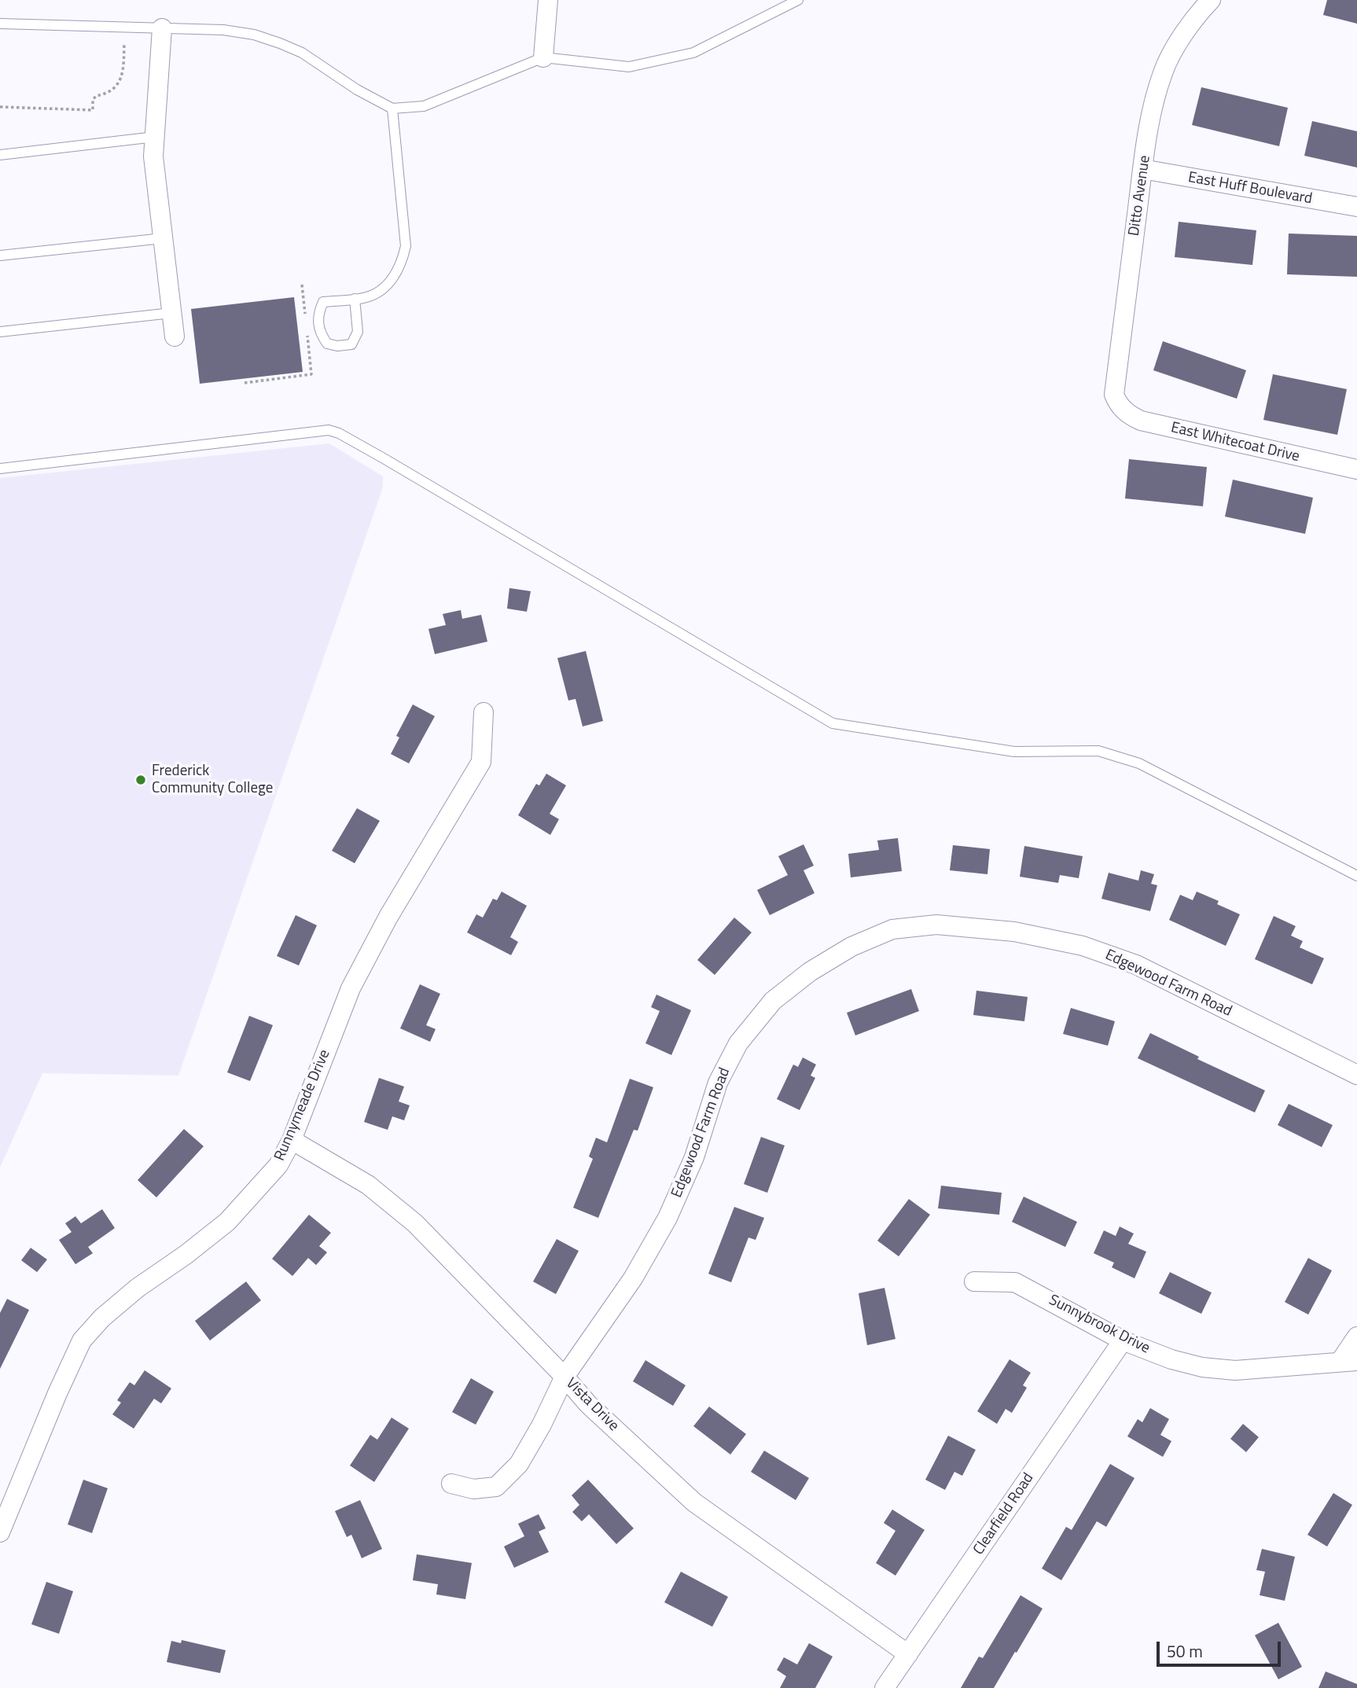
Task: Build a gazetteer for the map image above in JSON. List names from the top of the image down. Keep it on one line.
{"streets":{"street":["East Huff Boulevard","Ditto Avenue","East Whitecoat Drive","Edgewood Farm Road","Runnymeade Drive","Sunnybrook Drive","Vista Drive","Clearfield Road"]},"crossings":[["East Huff Boulevard","Ditto Avenue"],["Ditto Avenue","East Whitecoat Drive"],["Edgewood Farm Road","Vista Drive"],["Runnymeade Drive","Vista Drive"],["Sunnybrook Drive","Clearfield Road"],["Vista Drive","Clearfield Road"]],"places":["Frederick Community College"],"scale_bar":"50 m"}
